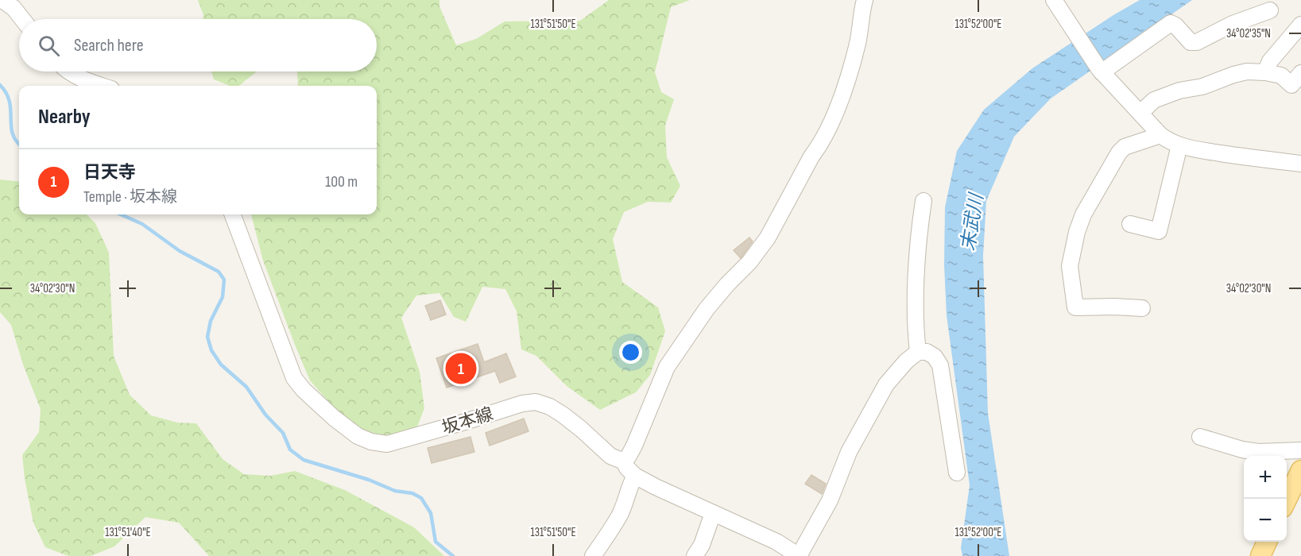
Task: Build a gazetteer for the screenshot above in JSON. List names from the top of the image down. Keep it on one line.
{"streets":{"street":["坂本線"]},"water":["末武川"],"page":{"search":"Search here","heading":"Nearby","list":[{"mark":"1","name":"日天寺","note":"Temple · 坂本線","value":"100 m"}],"pins":"1","map_buttons":["+","−"]},"coordinates":["131°51'50\"E","131°52'00\"E","34°02'35\"N","34°02'30\"N","131°51'40\"E"]}
